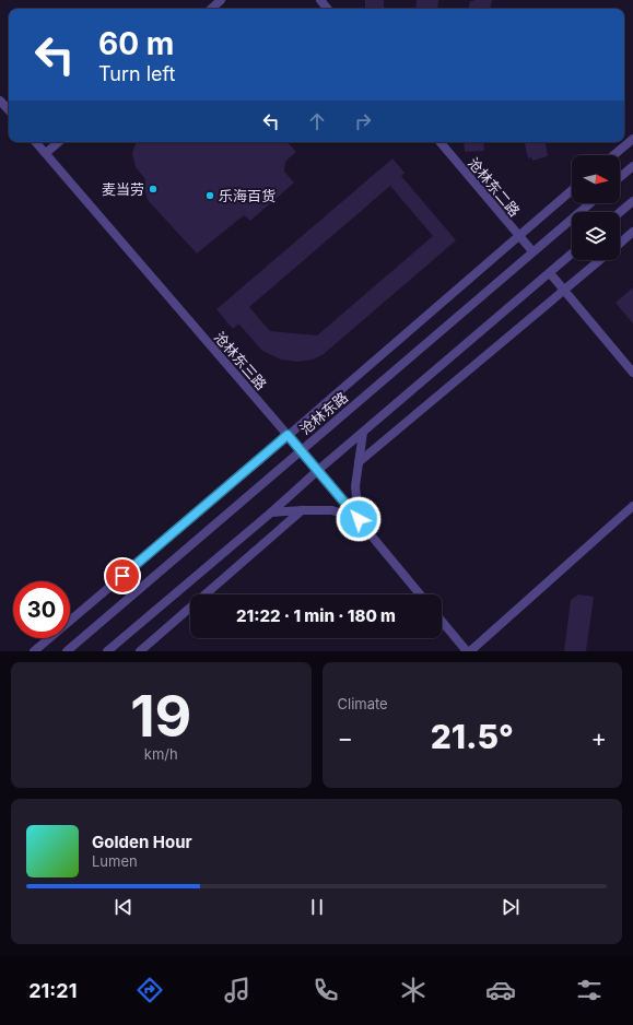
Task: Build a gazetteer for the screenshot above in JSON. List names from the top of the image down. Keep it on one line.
{"streets":{"street":["沧林东二路","沧林东三路","沧林东路"]},"crossings":[["沧林东二路","沧林东路"],["沧林东三路","沧林东路"]],"places":["麦当劳","乐海百货"],"north":"right","page":{"turn":["60 m","Turn left"],"limit":"30","trip":"21:22 · 1 min · 180 m","tile":[["19","km/h"],"Climate"],"heat":["−","21.5°","+"],"song":["Golden Hour","Lumen"],"tabs":"21:21"}}
